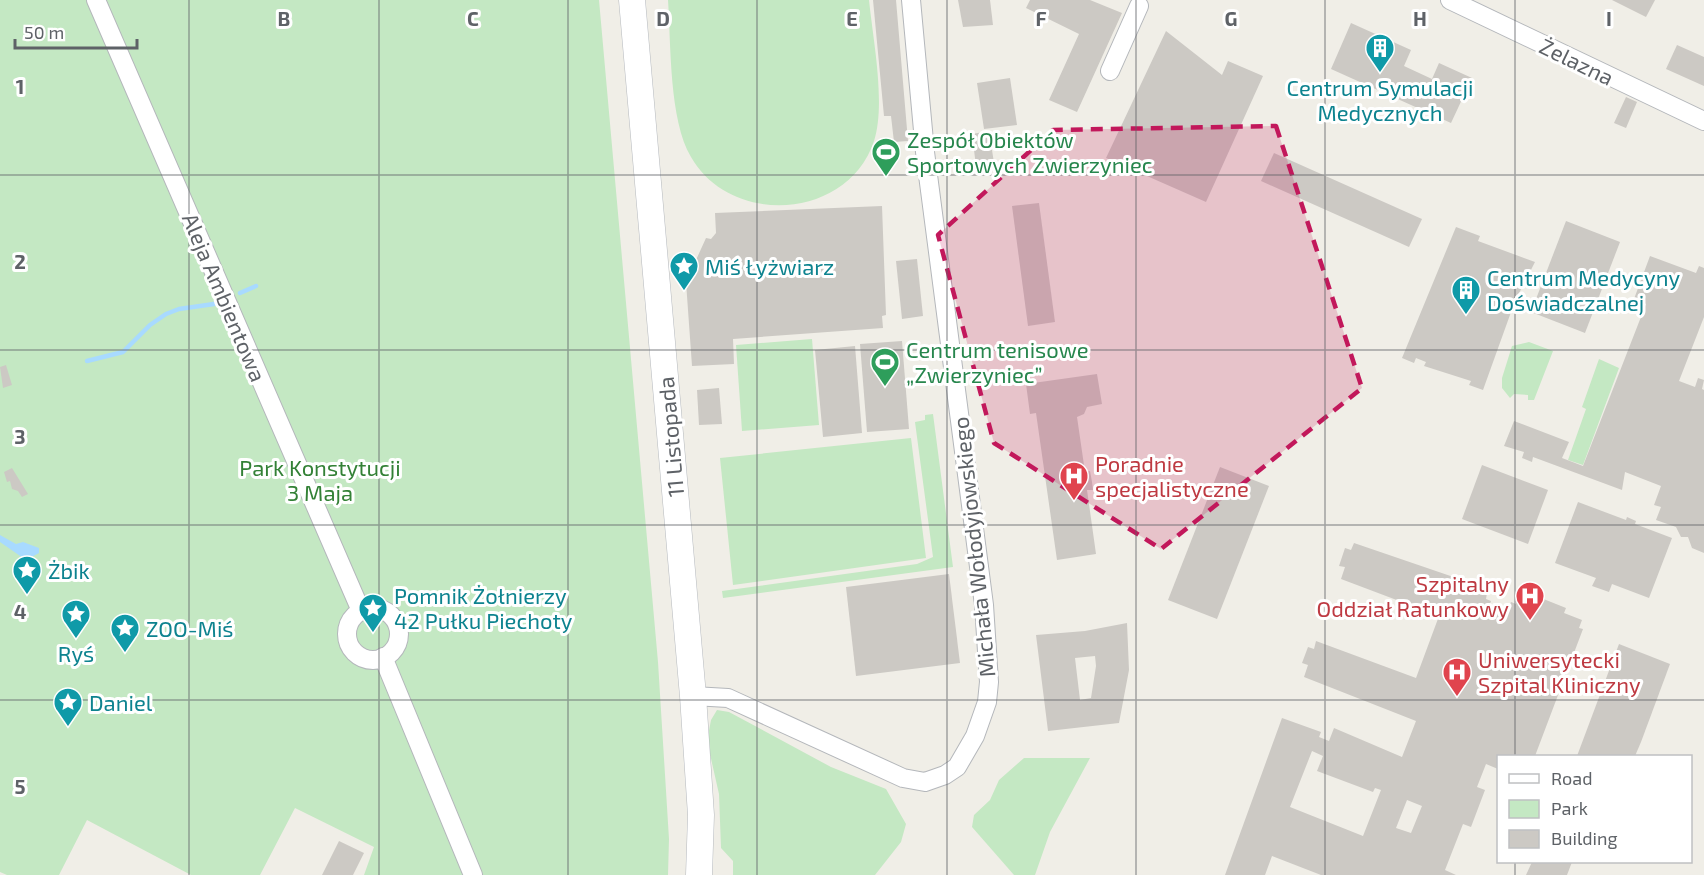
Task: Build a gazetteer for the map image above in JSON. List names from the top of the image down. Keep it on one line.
{"streets":{"street":["Żelazna","Aleja Ambientowa","11 Listopada","Michała Wołodyjowskiego"]},"crossings":[["11 Listopada","Michała Wołodyjowskiego"]],"parks":["Park Konstytucji 3 Maja"],"places":{"building":["Centrum Symulacji Medycznych","Centrum Medycyny Doświadczalnej"],"sports":["Zespół Obiektów Sportowych Zwierzyniec","Centrum tenisowe „Zwierzyniec”"],"place":["Miś Łyżwiarz","Żbik","Pomnik Żołnierzy 42 Pułku Piechoty","Ryś","ZOO-Miś","Daniel"],"hospital":["Poradnie specjalistyczne","Szpitalny Oddział Ratunkowy","Uniwersytecki Szpital Kliniczny"]},"legend":["Road","Park","Building"],"scale_bar":"50 m","grid":{"columns":["B","C","D","E","F","G","H","I"],"rows":["1","2","3","4","5"]}}
